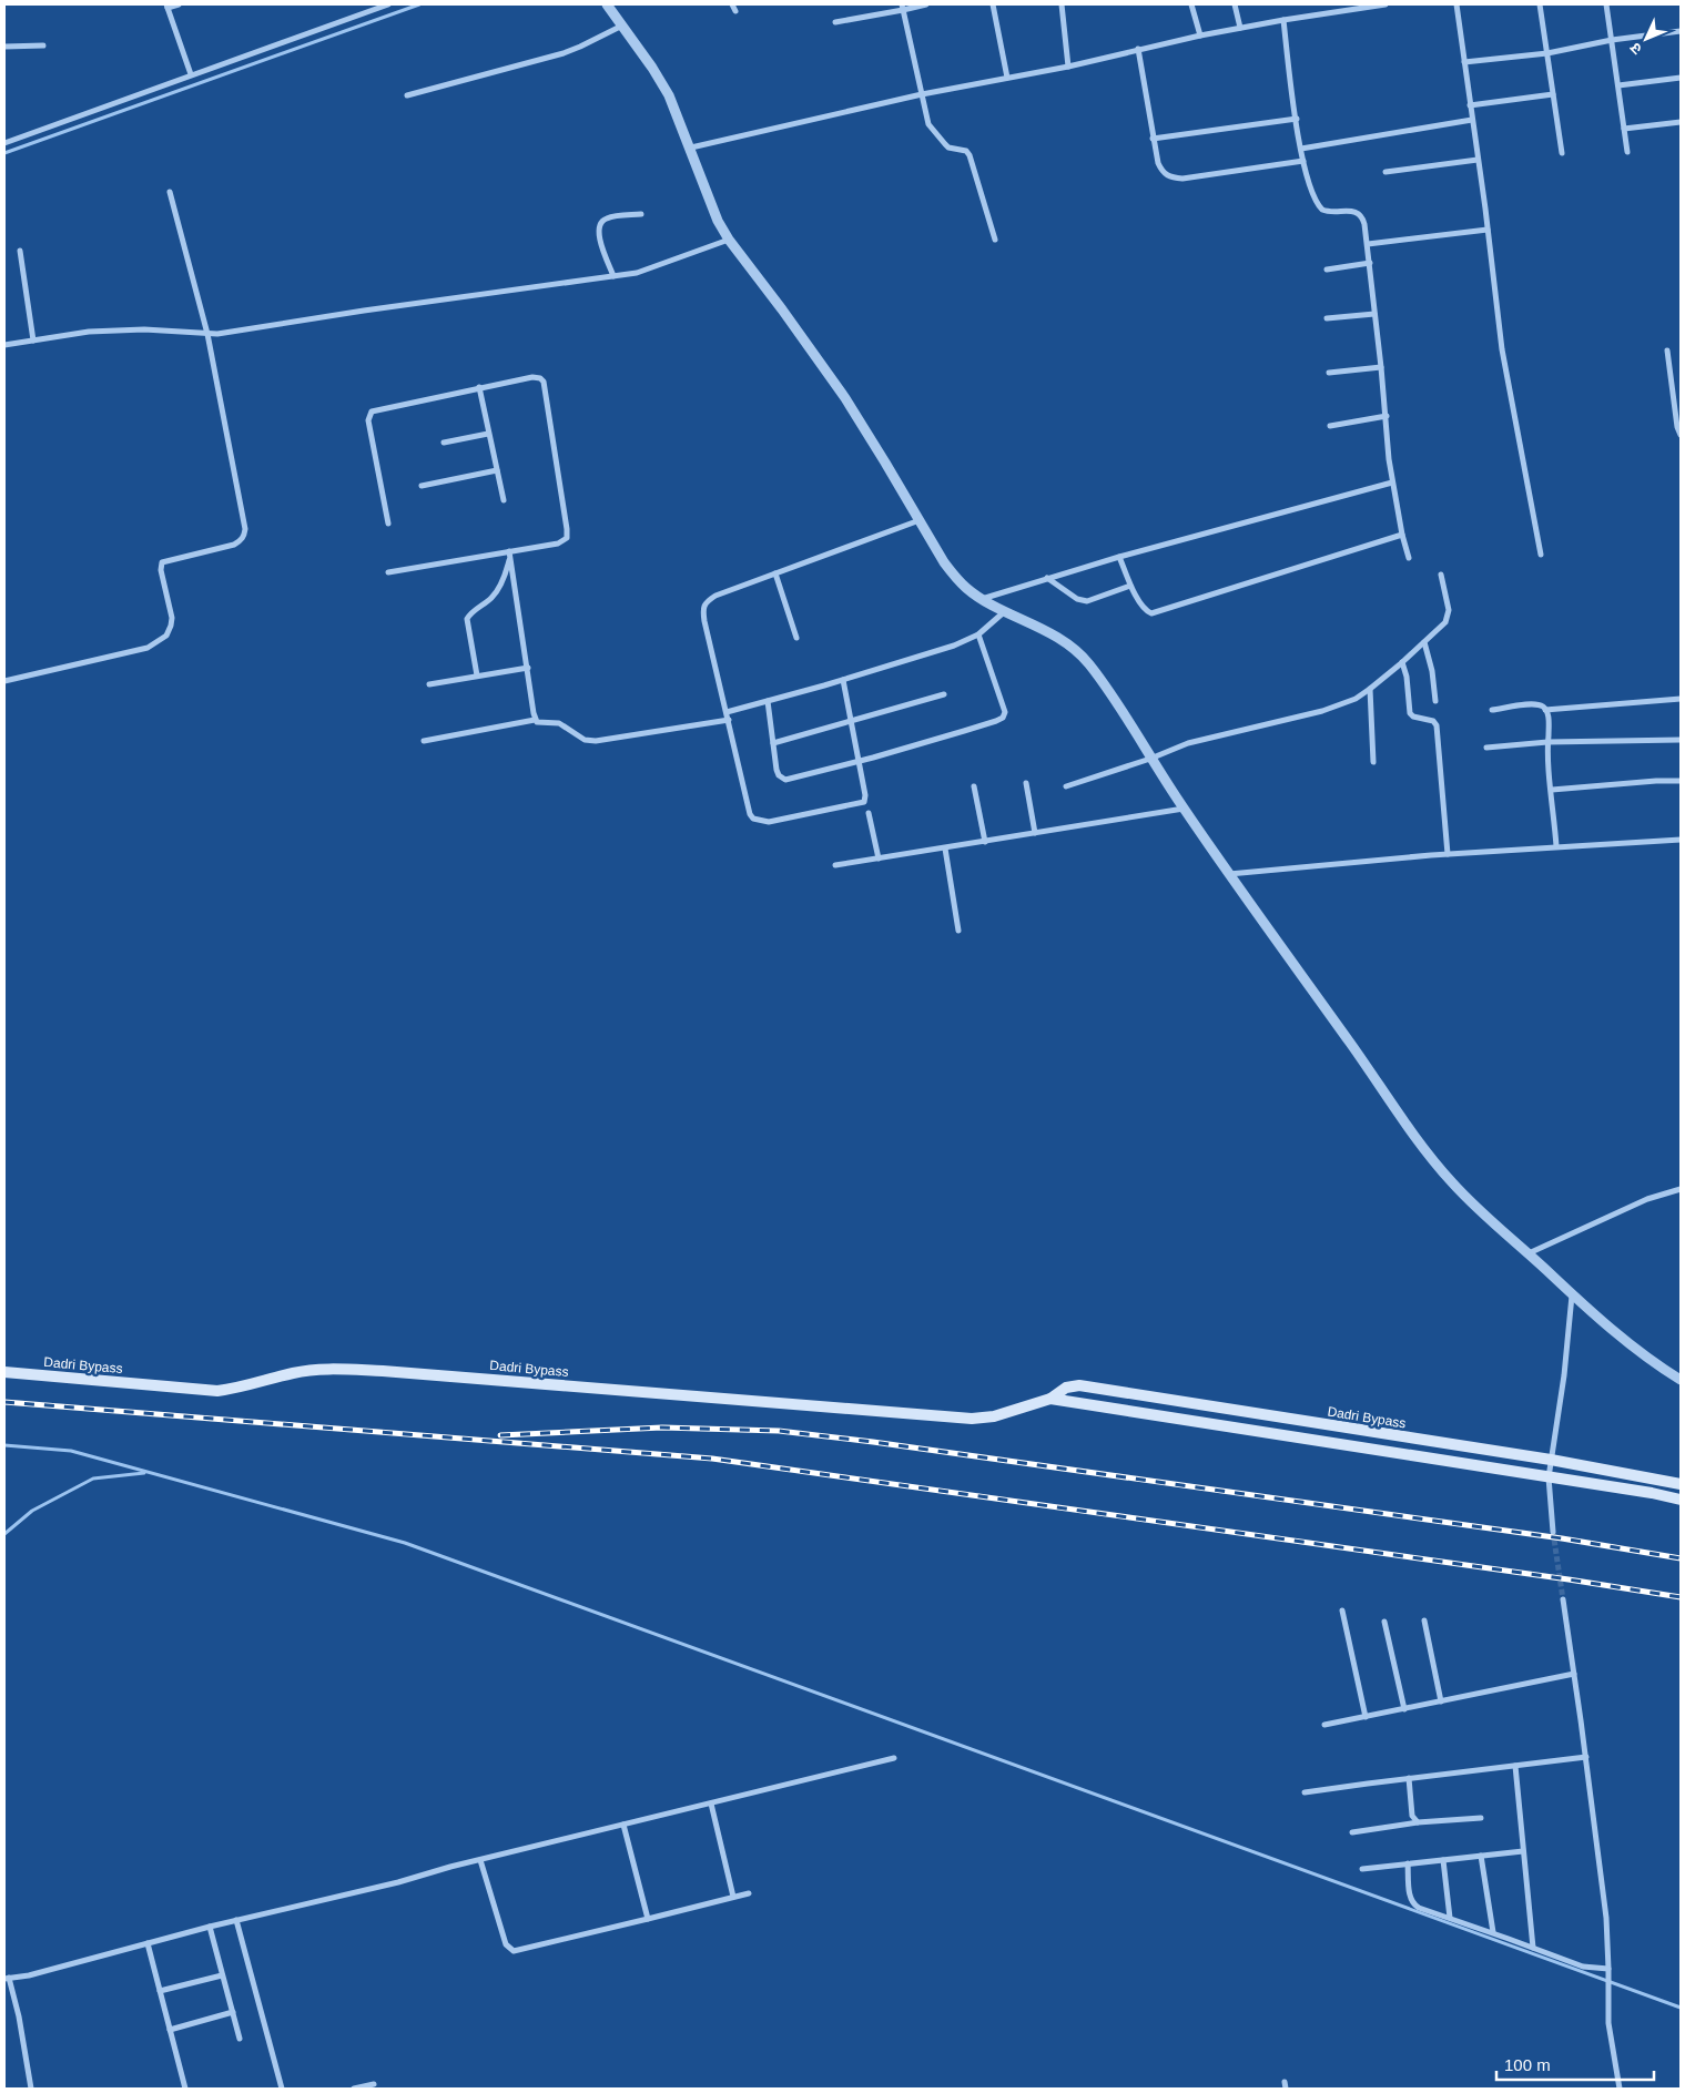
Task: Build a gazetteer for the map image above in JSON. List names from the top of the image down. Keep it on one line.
{"streets":{"main road":["Dadri Bypass"]},"scale_bar":"100 m","north":"bottom left"}
